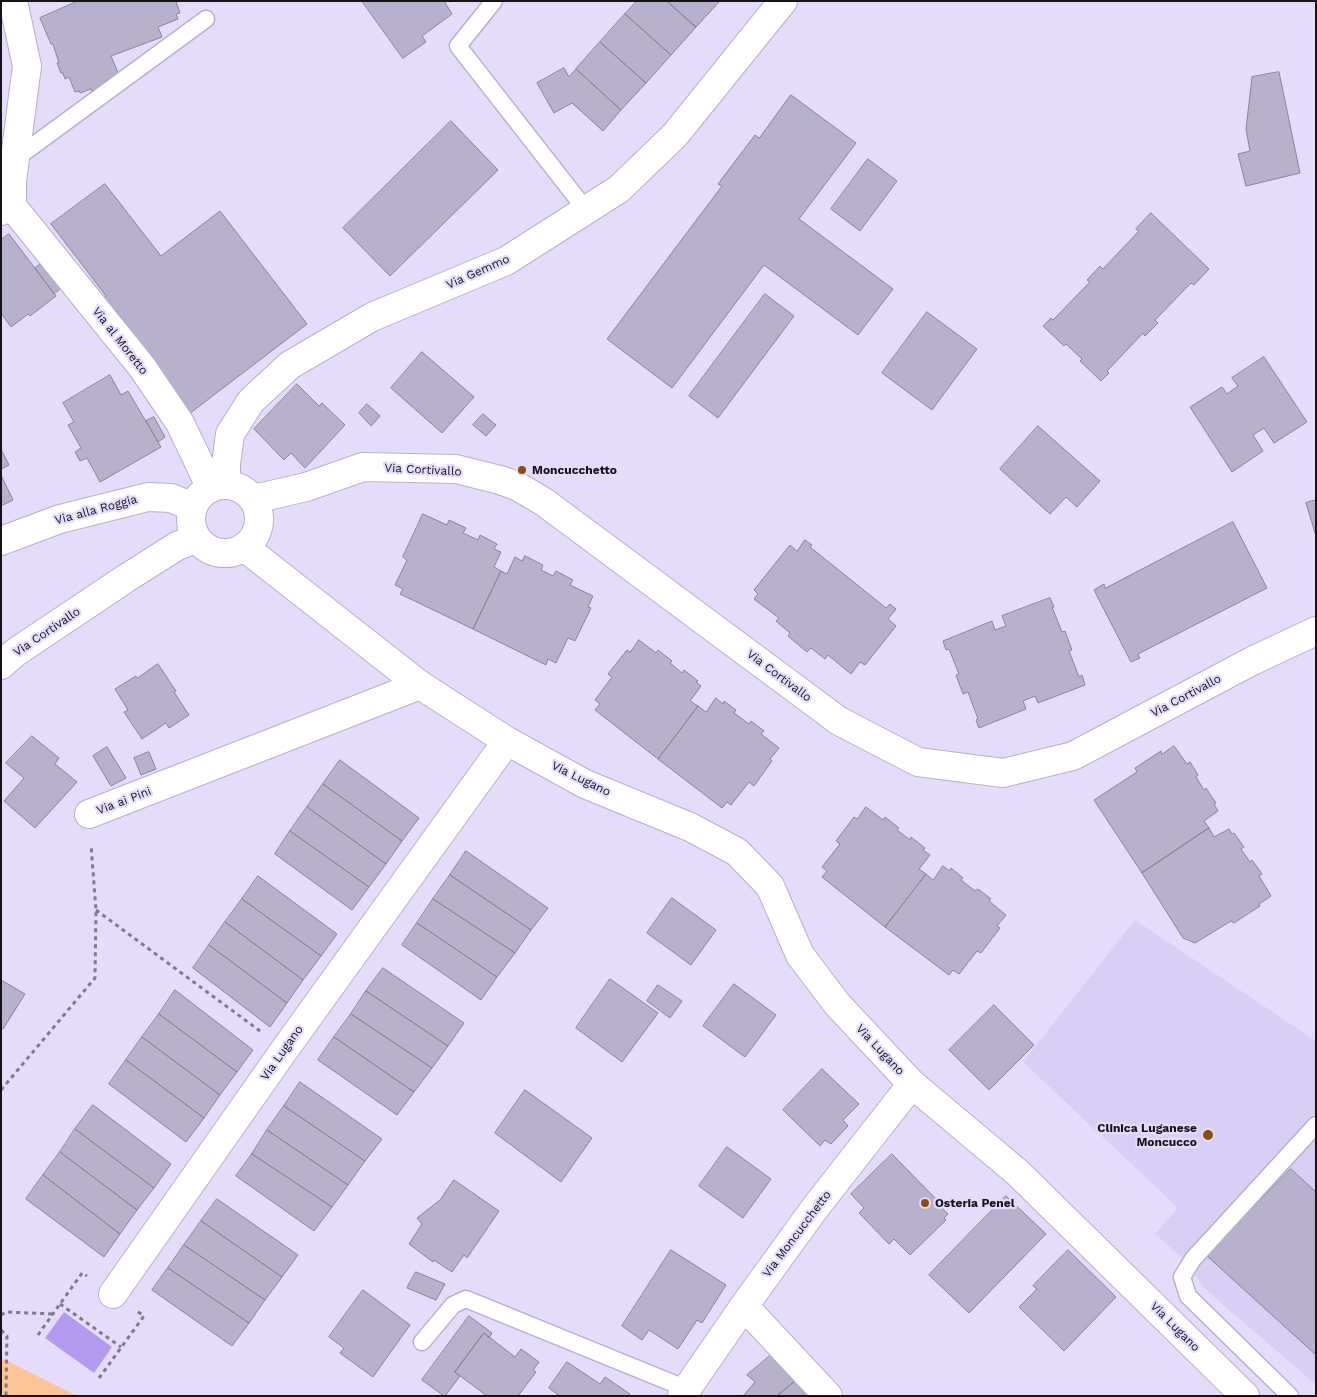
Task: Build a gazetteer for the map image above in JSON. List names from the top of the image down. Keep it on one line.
{"streets":{"street":["Via Gemmo","Via al Moretto","Via Cortivallo","Via alla Roggia","Via Lugano","Via ai Pini","Via Moncucchetto"]},"crossings":[["Via Gemmo","Via al Moretto"],["Via Gemmo","Via Cortivallo"],["Via Gemmo","Via alla Roggia"],["Via Gemmo","Via Lugano"],["Via al Moretto","Via Cortivallo"],["Via al Moretto","Via alla Roggia"],["Via al Moretto","Via Lugano"],["Via Cortivallo","Via alla Roggia"],["Via Cortivallo","Via Lugano"],["Via alla Roggia","Via Lugano"],["Via Lugano","Via ai Pini"],["Via Lugano","Via Moncucchetto"]],"places":["Moncucchetto","Clinica Luganese Moncucco","Osteria Penel"]}
